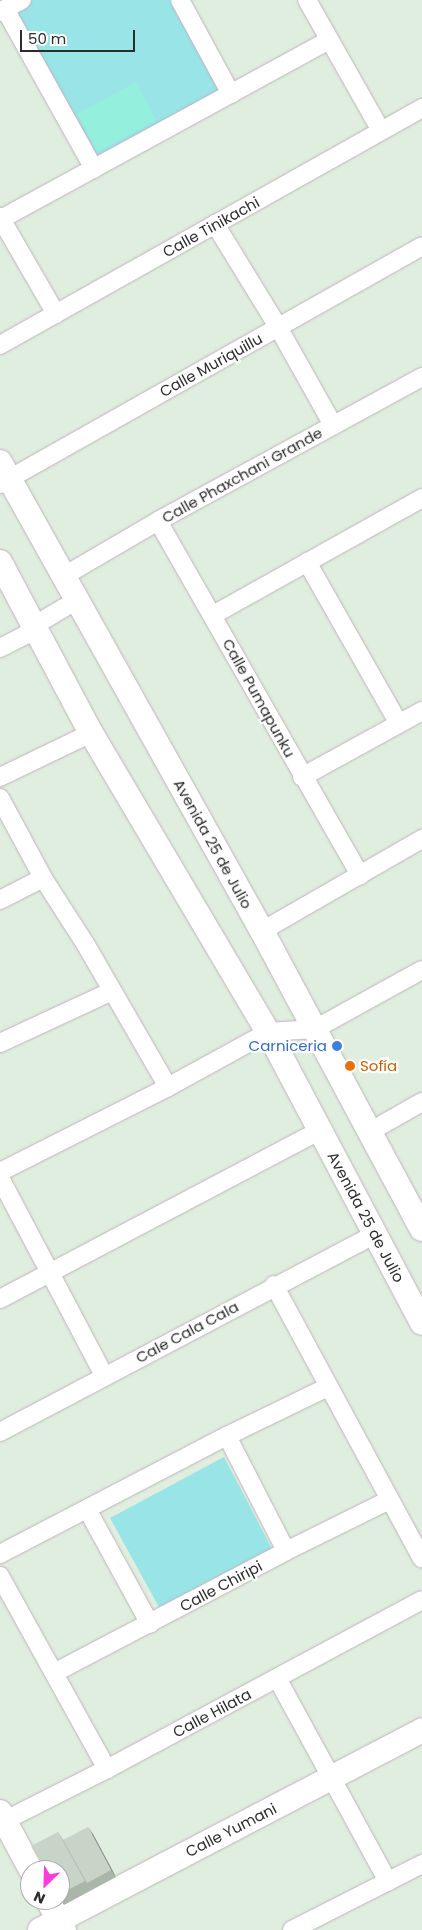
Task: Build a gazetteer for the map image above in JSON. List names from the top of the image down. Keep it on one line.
{"streets":{"main road":["Avenida 25 de Julio","Calle Yumani"],"street":["Calle Tinikachi","Calle Muriquillu","Calle Phaxchani Grande","Calle Pumapunku","Cale Cala Cala","Calle Chiripi","Calle Hilata"]},"crossings":[["Calle Muriquillu","Avenida 25 de Julio"],["Calle Phaxchani Grande","Calle Pumapunku"],["Calle Phaxchani Grande","Avenida 25 de Julio"],["Avenida 25 de Julio","Cale Cala Cala"]],"places":["Carniceria","Sofía"],"scale_bar":"50 m","north":"bottom left"}
